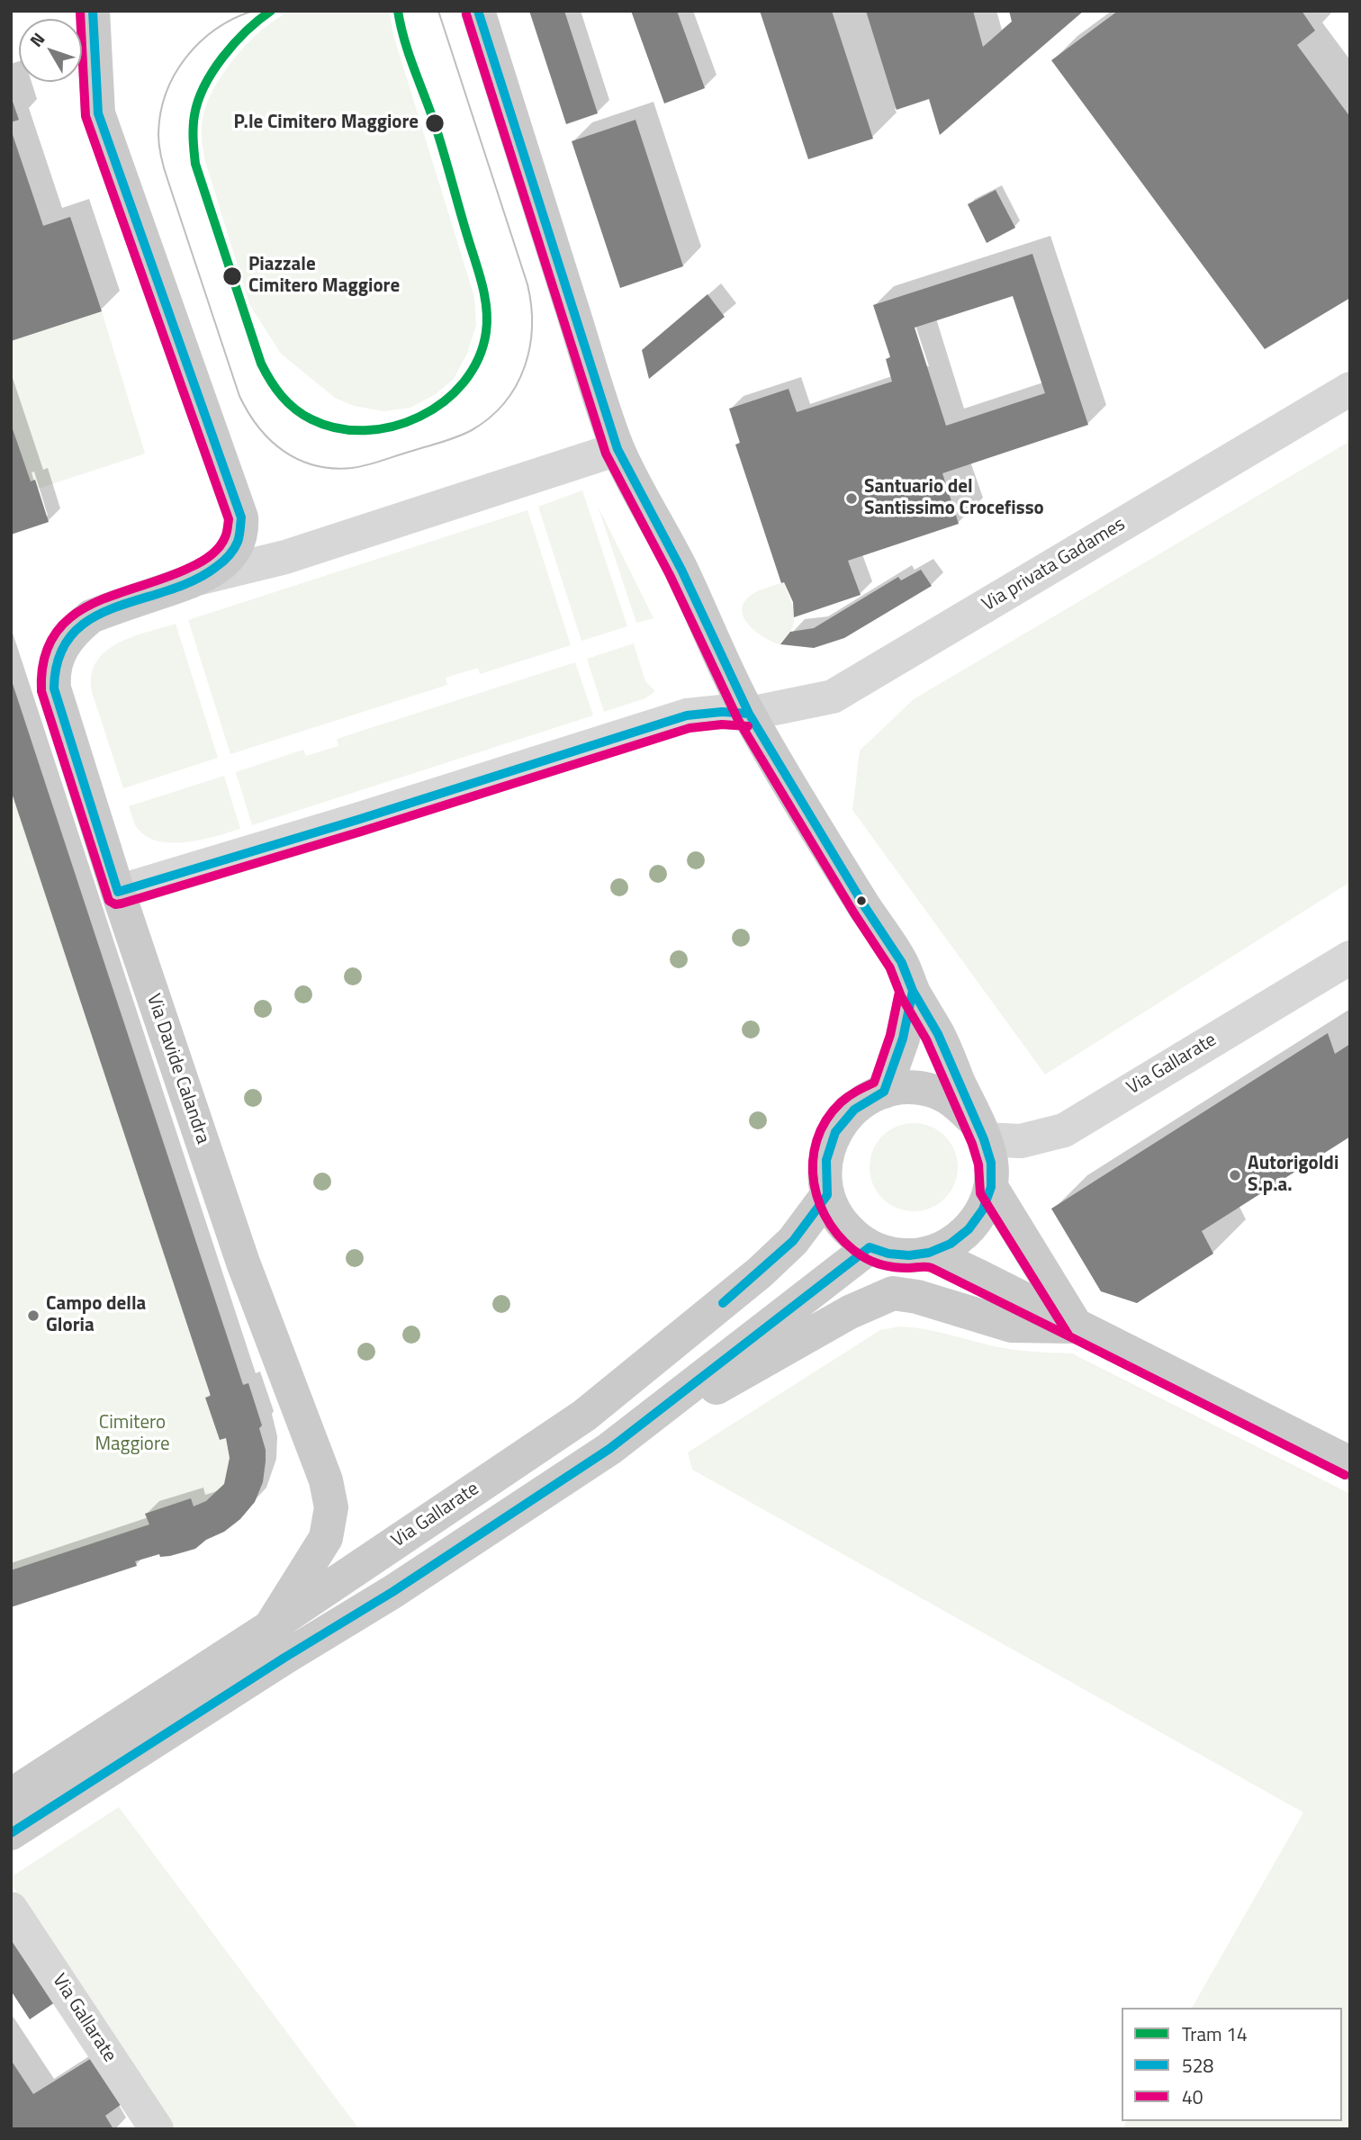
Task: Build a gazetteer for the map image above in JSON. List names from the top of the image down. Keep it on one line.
{"streets":{"main road":["Via Gallarate","Via Davide Calandra"],"street":["Via privata Gadames"]},"crossings":[["Via Gallarate","Via Davide Calandra"]],"parks":["Cimitero Maggiore"],"places":["P.le Cimitero Maggiore","Piazzale Cimitero Maggiore","Santuario del Santissimo Crocefisso","Autorigoldi S.p.a.","Campo della Gloria"],"lines":["tram line 14","transit line 528","transit line 40"],"legend":["Tram 14","528","40"],"north":"top left"}
